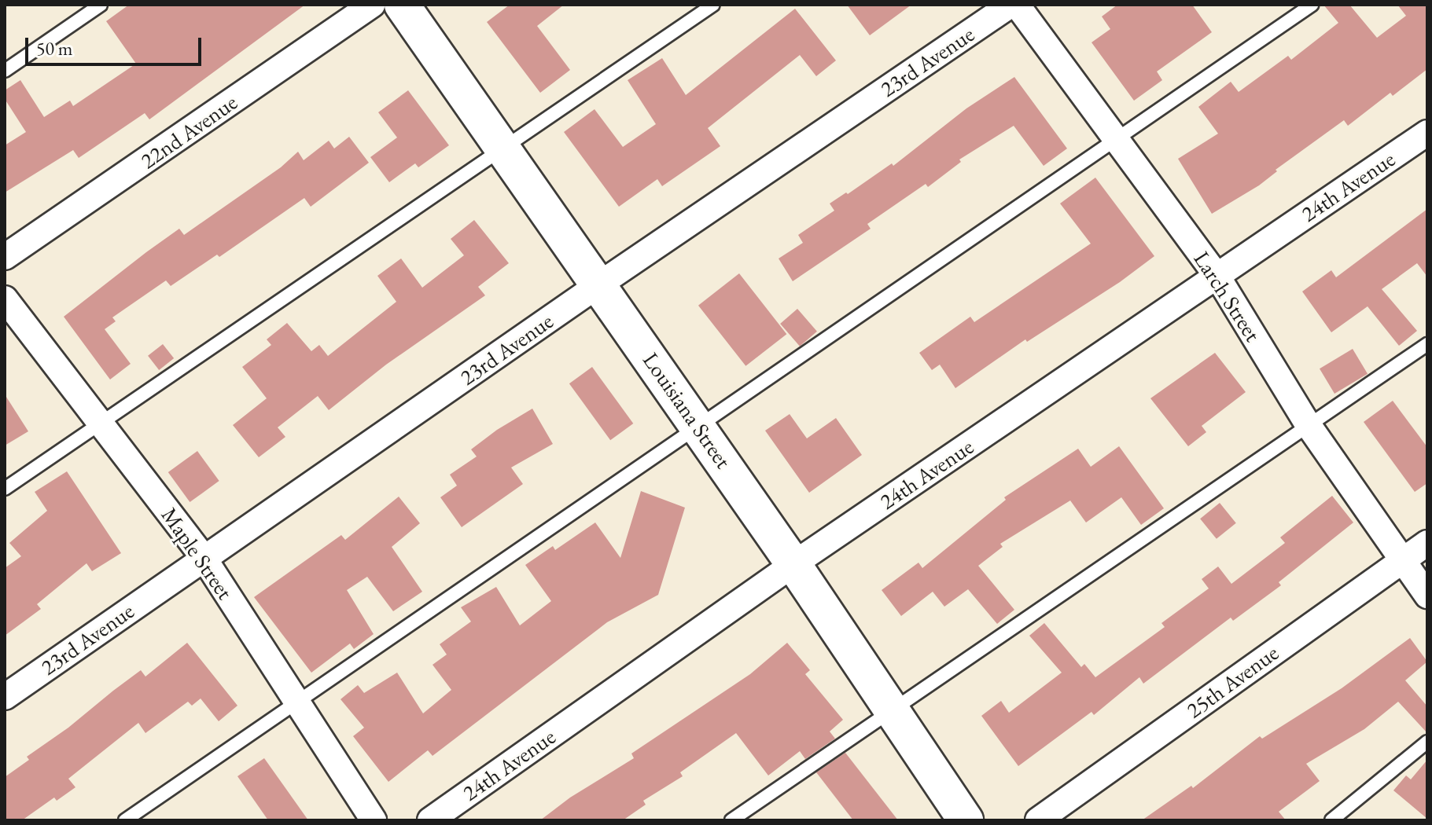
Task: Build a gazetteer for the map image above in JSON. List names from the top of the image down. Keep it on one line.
{"streets":{"street":["23rd Avenue","22nd Avenue","24th Avenue","Larch Street","Louisiana Street","Maple Street","25th Avenue"]},"crossings":[["23rd Avenue","Louisiana Street"],["23rd Avenue","Maple Street"],["24th Avenue","Larch Street"],["24th Avenue","Louisiana Street"],["Larch Street","25th Avenue"]],"scale_bar":"50 m"}
